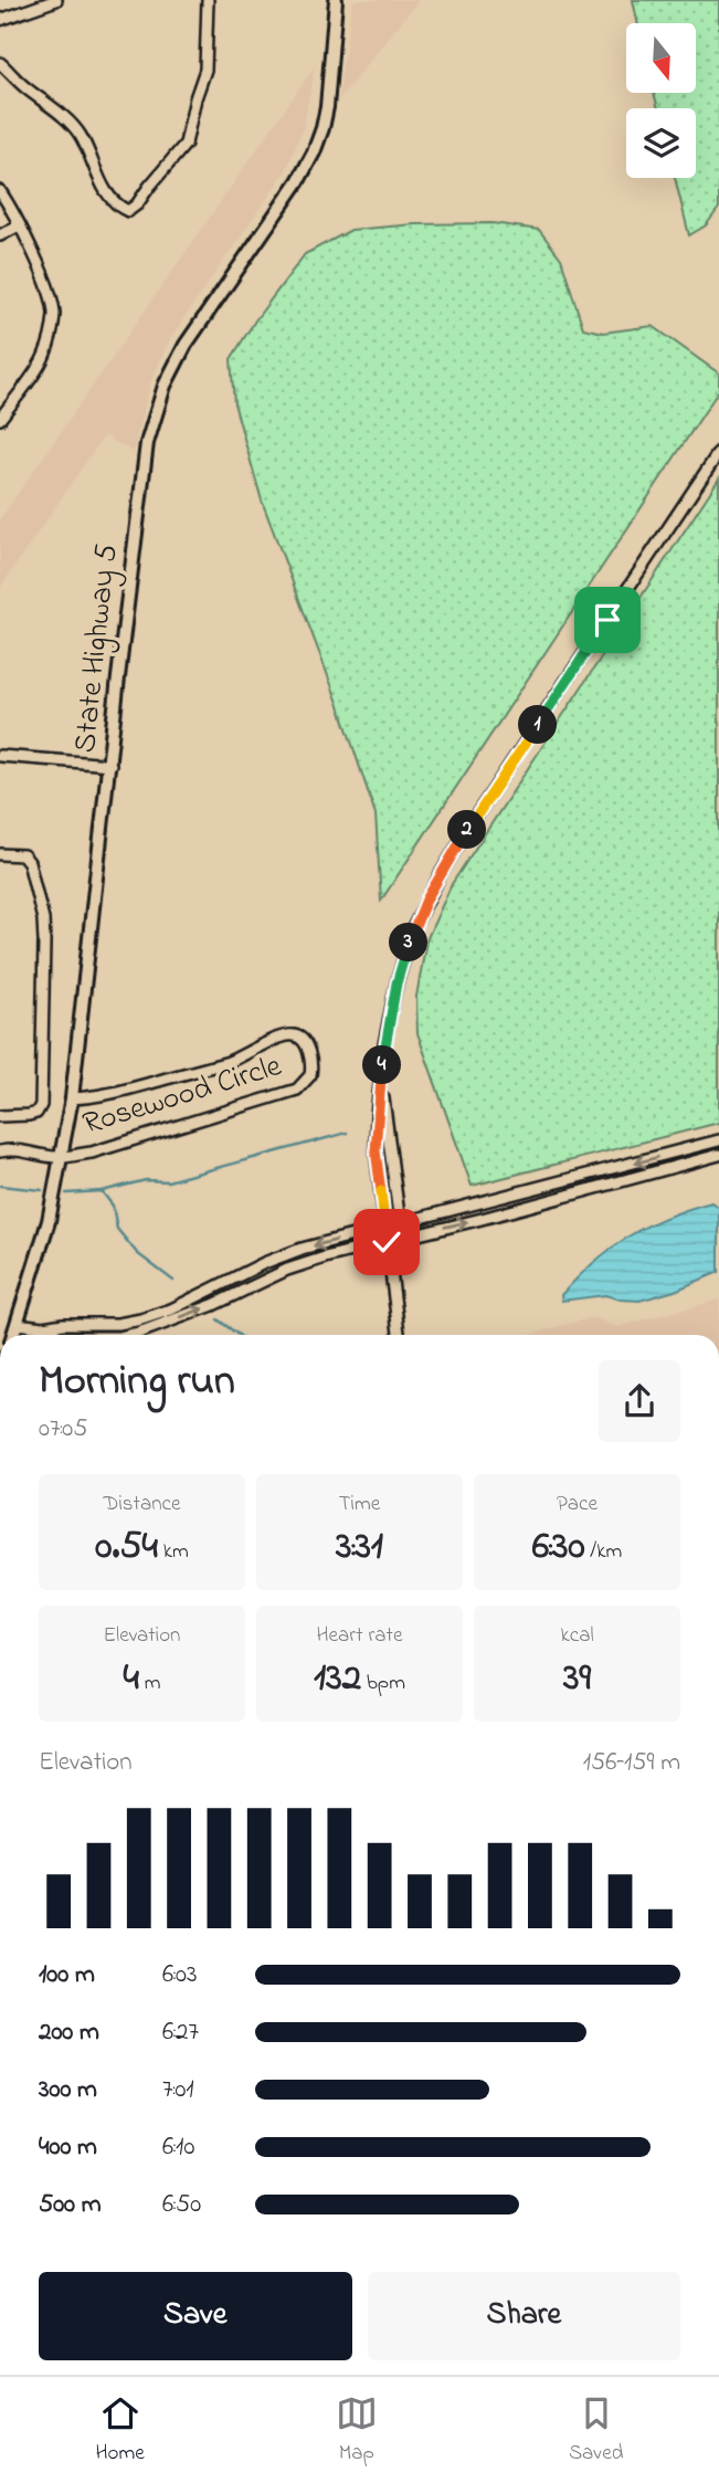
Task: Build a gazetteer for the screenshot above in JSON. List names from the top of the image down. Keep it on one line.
{"streets":{"main road":["State Highway 5"],"street":["Rosewood Circle"]},"crossings":[["State Highway 5","Rosewood Circle"]],"north":"bottom","page":{"pins":["1","2","3","4"],"heading":["Morning run","07:05"],"stats":[["Distance","0.54 km"],["Time","3:31"],["Pace","6:30 /km"],["Elevation","4 m"],["Heart rate","132 bpm"],["kcal","39"]],"chart":["Elevation","156–159 m"],"list":[{"name":"100 m","note":"6:03"},{"name":"200 m","note":"6:27"},{"name":"300 m","note":"7:01"},{"name":"400 m","note":"6:10"},{"name":"500 m","note":"6:50"}],"buttons":["Save","Share"],"tabs":["Home","Map","Saved"]}}
